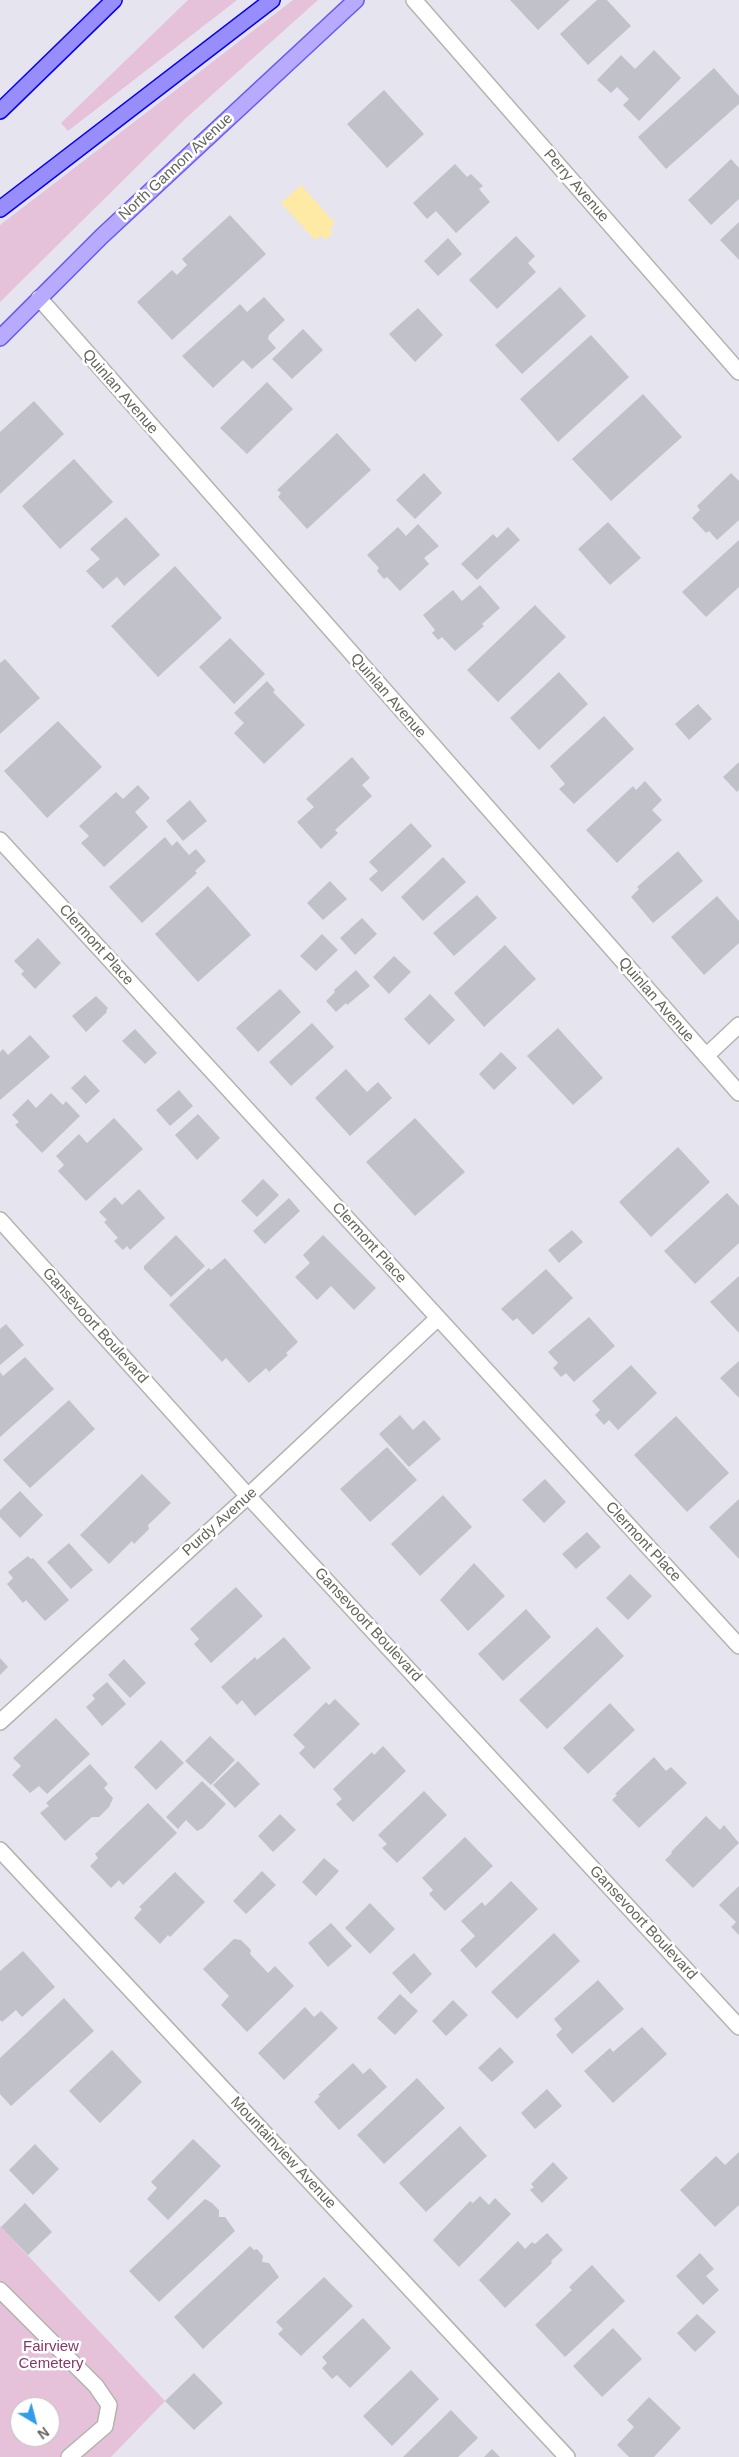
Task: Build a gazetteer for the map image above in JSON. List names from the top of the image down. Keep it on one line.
{"streets":{"main road":["North Gannon Avenue"],"street":["Perry Avenue","Quinlan Avenue","Clermont Place","Gansevoort Boulevard","Purdy Avenue","Mountainview Avenue"]},"crossings":[["North Gannon Avenue","Quinlan Avenue"],["Clermont Place","Purdy Avenue"],["Gansevoort Boulevard","Purdy Avenue"]],"parks":["Fairview Cemetery"],"north":"bottom right"}
